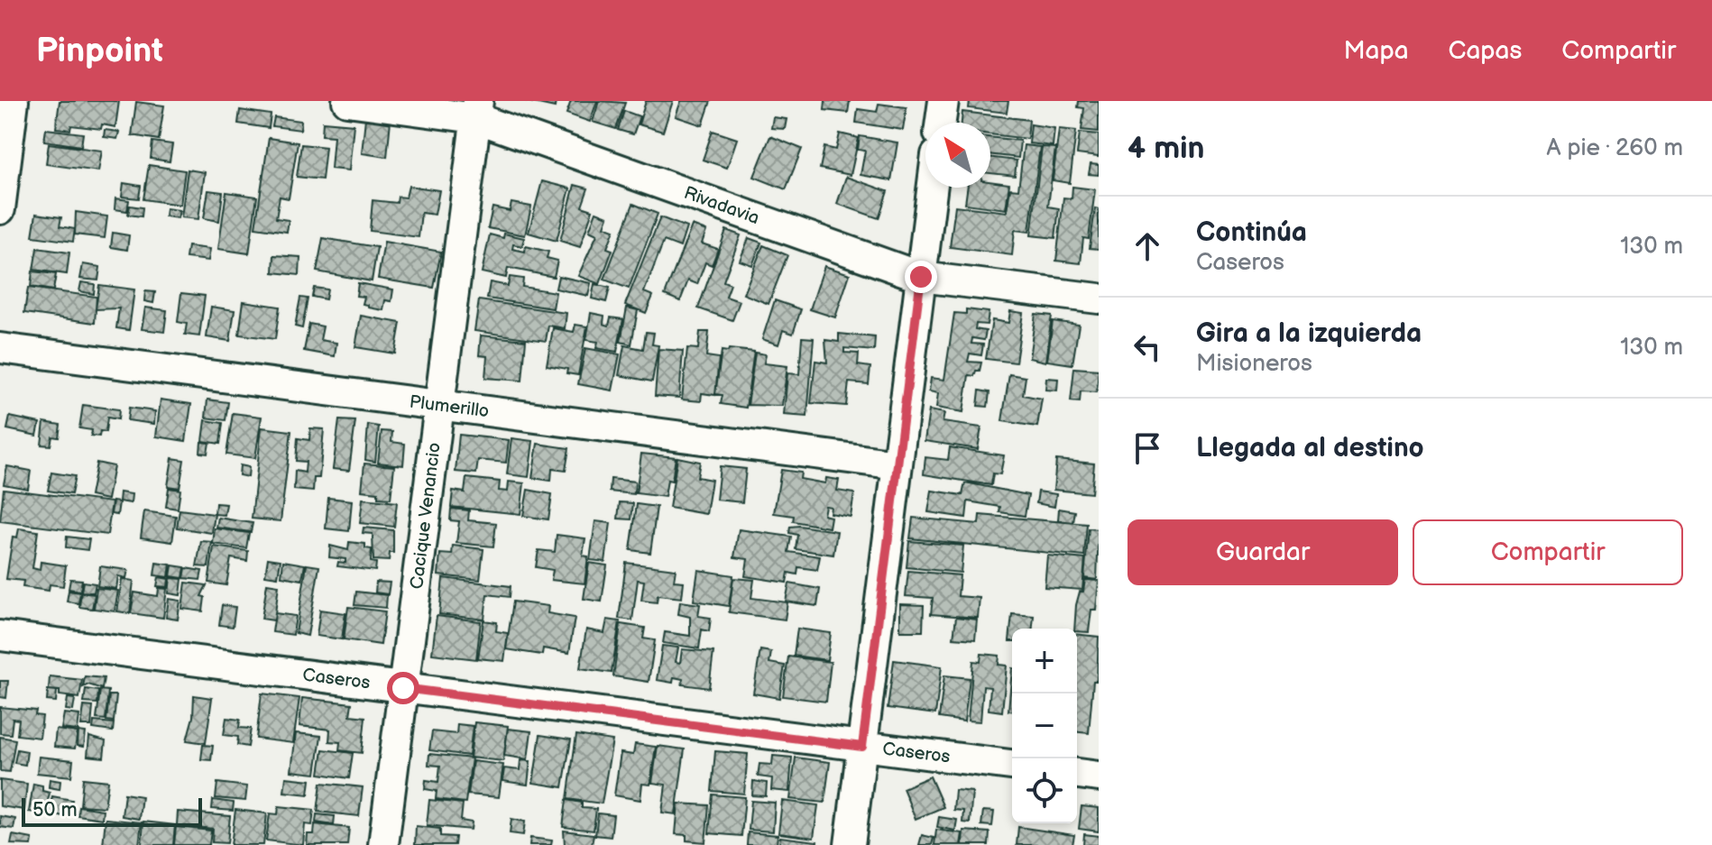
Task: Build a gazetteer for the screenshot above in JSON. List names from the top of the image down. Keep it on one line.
{"streets":{"street":["Rivadavia","Plumerillo","Cacique Venancio","Caseros"]},"crossings":[["Rivadavia","Cacique Venancio"],["Plumerillo","Cacique Venancio"],["Cacique Venancio","Caseros"]],"scale_bar":"50 m","north":"top left","page":{"header":"Pinpoint","nav":["Mapa","Capas","Compartir"],"heading":["4 min","A pie · 260 m"],"list":[["Continúa","Caseros","130 m"],["Gira a la izquierda","Misioneros","130 m"],"Llegada al destino"],"buttons":["Guardar","Compartir"],"map_buttons":["+","−"],"scale":"50 m"}}
